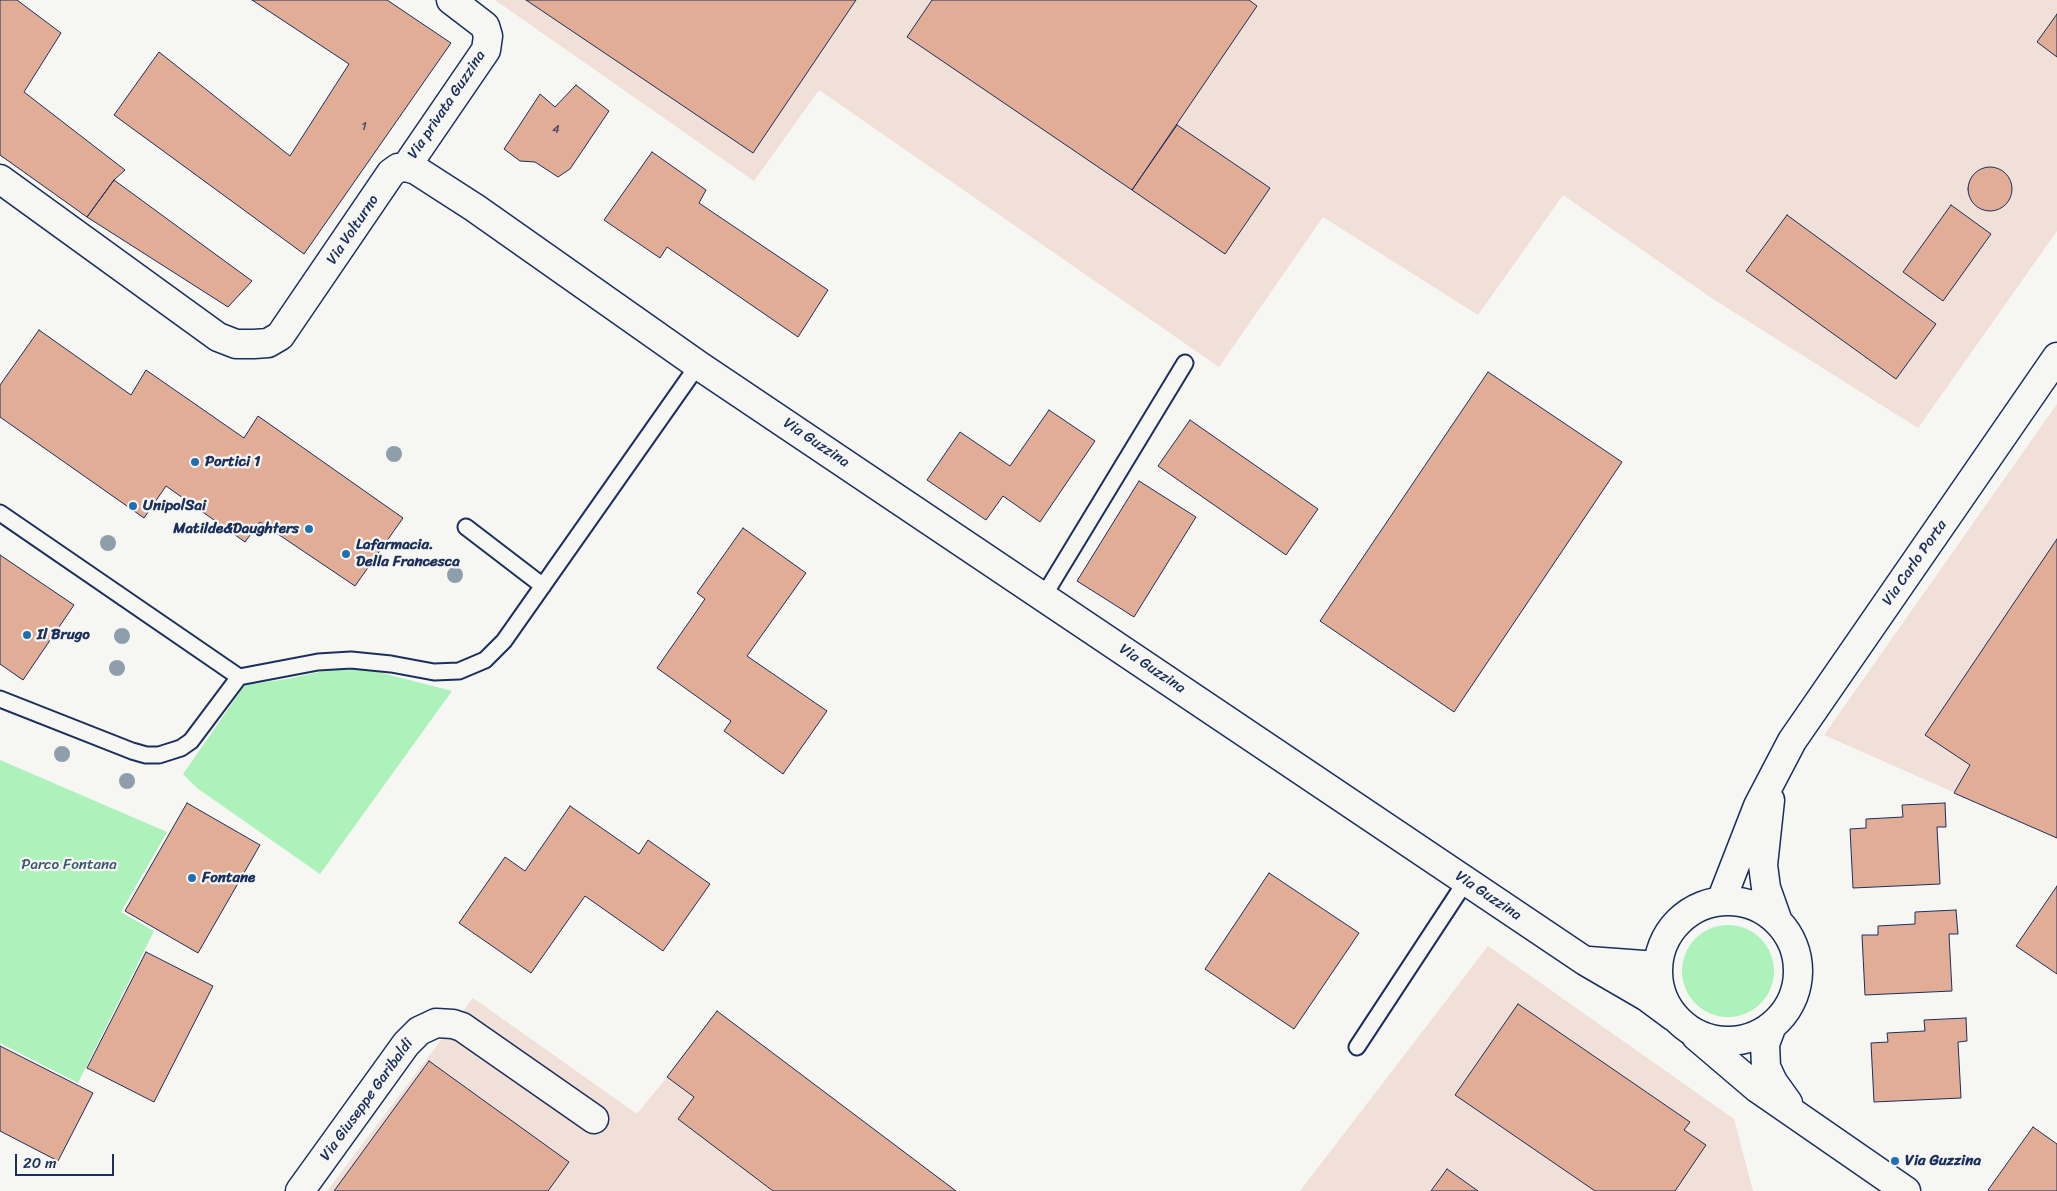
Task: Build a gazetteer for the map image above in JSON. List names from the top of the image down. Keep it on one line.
{"streets":{"street":["Via privata Guzzina","Via Volturno","Via Guzzina","Via Carlo Porta","Via Giuseppe Garibaldi"]},"crossings":[["Via privata Guzzina","Via Volturno"],["Via Guzzina","Via Carlo Porta"]],"parks":["Parco Fontana"],"places":["Portici 1","UnipolSai","Matilde&Daughters","Lafarmacia. Della Francesca","Il Brugo","Fontane","Via Guzzina"],"house_numbers":["1","4"],"scale_bar":"20 m"}
